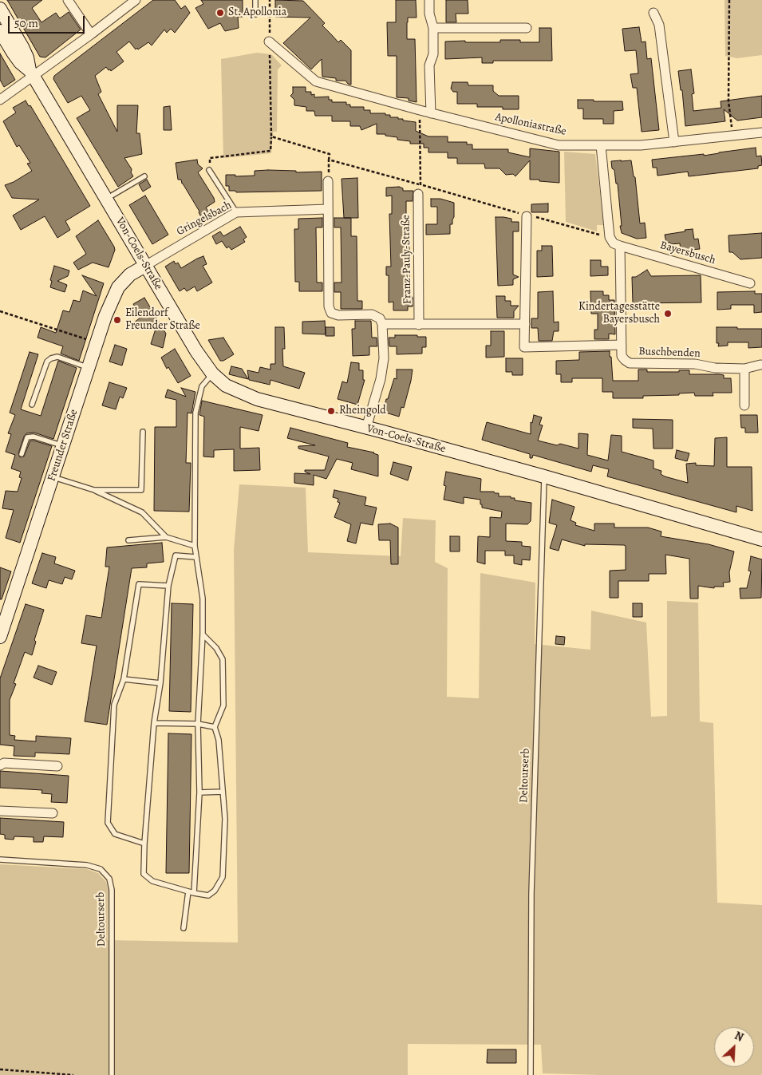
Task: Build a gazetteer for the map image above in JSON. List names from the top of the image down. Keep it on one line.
{"streets":{"main road":["Von-Coels-Straße","Freunder Straße"],"street":["Apolloniastraße","Gringelsbach","Bayersbusch","Franz-Pauly-Straße","Buschbenden"],"lane":["Deltourserb"]},"crossings":[["Gringelsbach","Von-Coels-Straße"],["Gringelsbach","Freunder Straße"],["Bayersbusch","Buschbenden"],["Von-Coels-Straße","Freunder Straße"],["Von-Coels-Straße","Deltourserb"]],"places":["St. Apollonia","Kindertagesstätte Bayersbusch","Eilendorf Freunder Straße","Rheingold"],"scale_bar":"50 m","north":"top right"}
